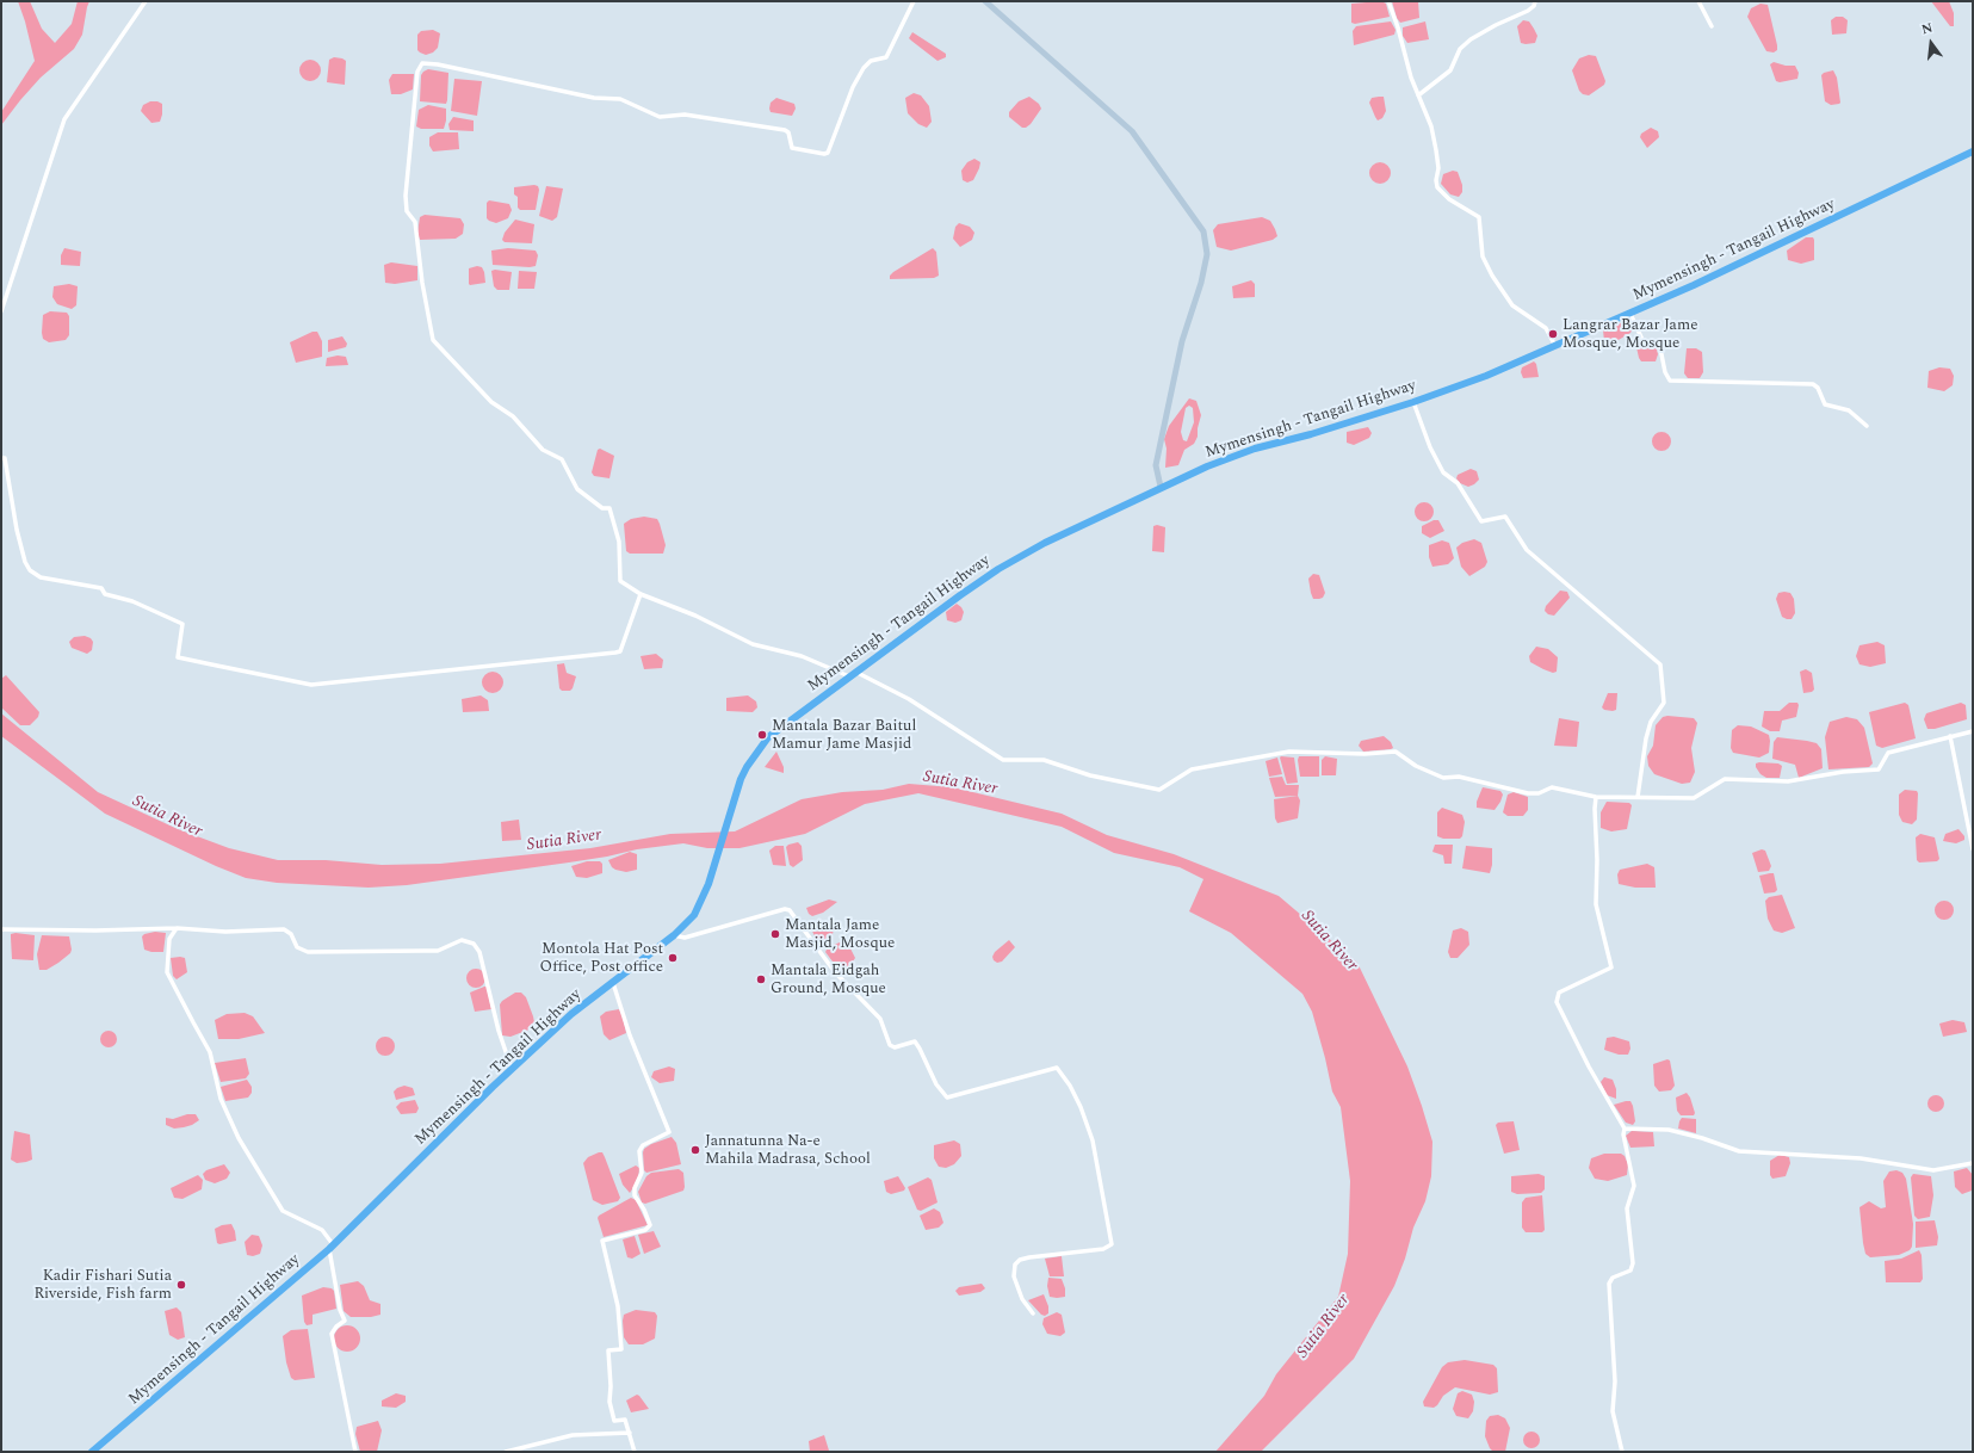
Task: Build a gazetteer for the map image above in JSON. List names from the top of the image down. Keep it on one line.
{"streets":{"highway":["Mymensingh - Tangail Highway"]},"water":["Sutia River"],"places":["Langrar Bazar Jame Mosque, Mosque","Mantala Bazar Baitul Mamur Jame Masjid","Mantala Jame Masjid, Mosque","Montola Hat Post Office, Post office","Mantala Eidgah Ground, Mosque","Jannatunna Na-e Mahila Madrasa, School","Kadir Fishari Sutia Riverside, Fish farm"],"north":"top"}
